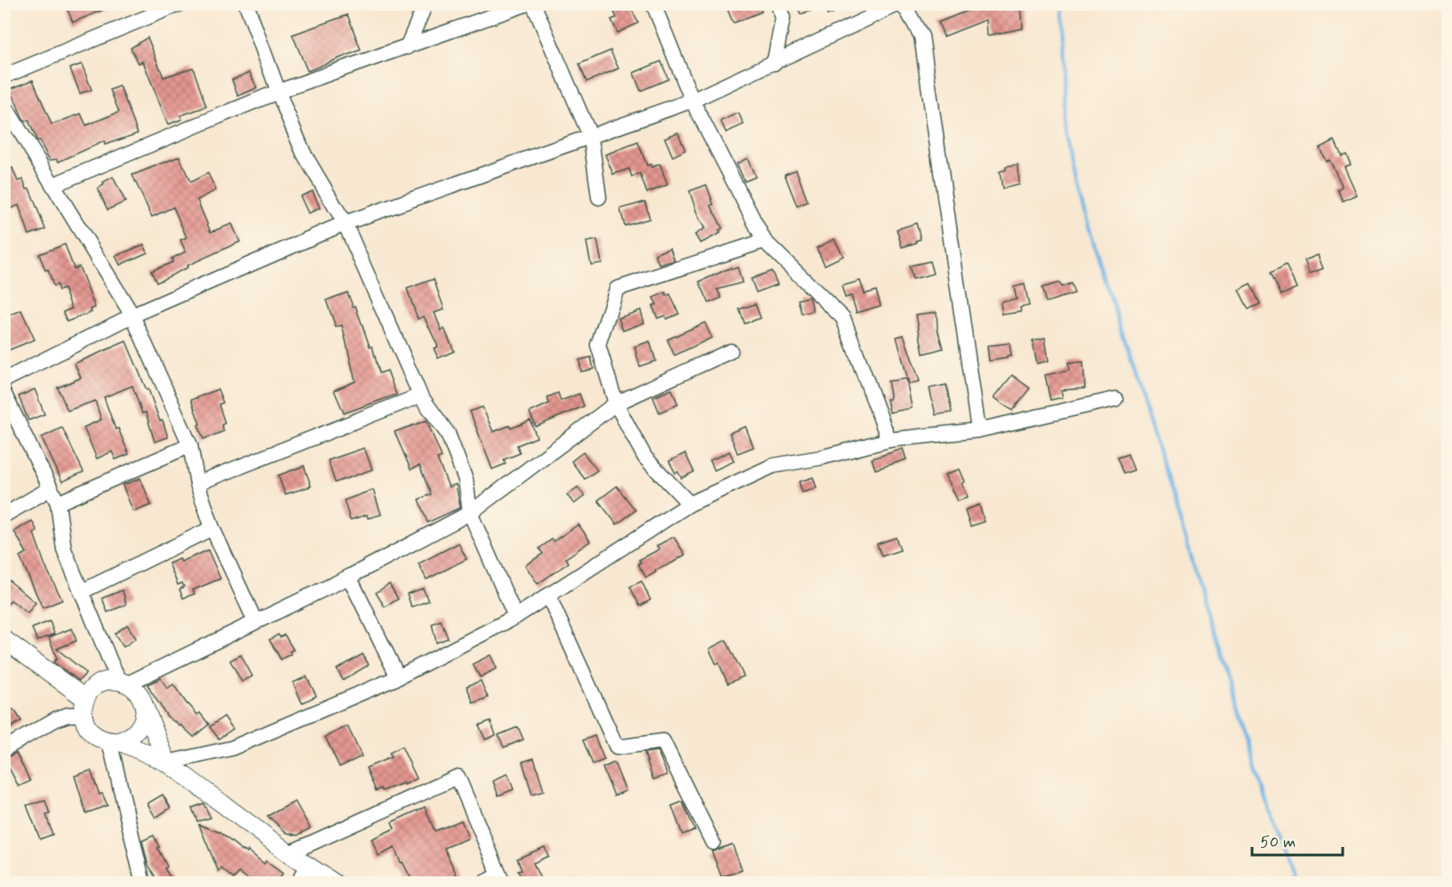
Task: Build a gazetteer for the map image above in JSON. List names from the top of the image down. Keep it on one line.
{"scale_bar":"50 m"}
